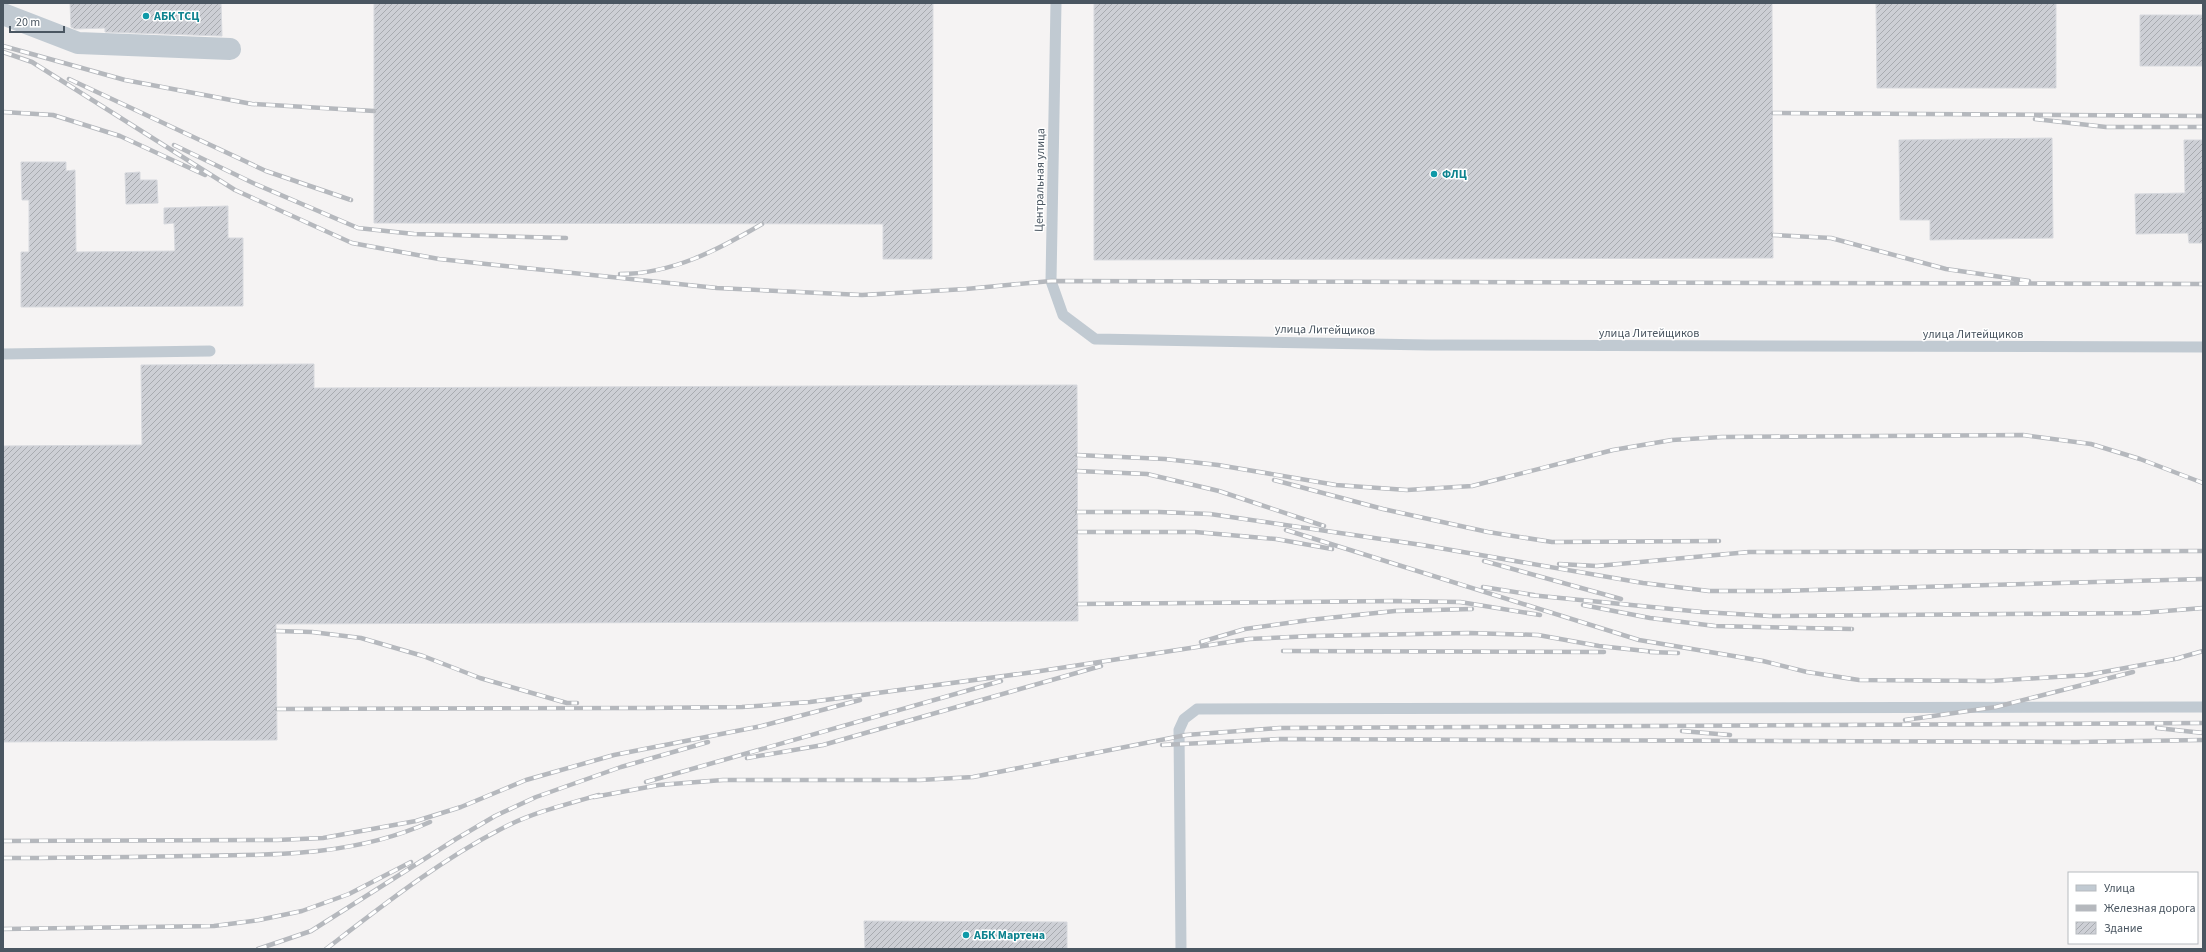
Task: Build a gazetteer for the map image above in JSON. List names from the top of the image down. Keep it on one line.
{"streets":{"lane":["Центральная улица","улица Литейщиков"]},"crossings":[["Центральная улица","улица Литейщиков"]],"places":["АБК ТСЦ","ФЛЦ","АБК Мартена"],"legend":["Улица","Железная дорога","Здание"],"scale_bar":"20 m"}
